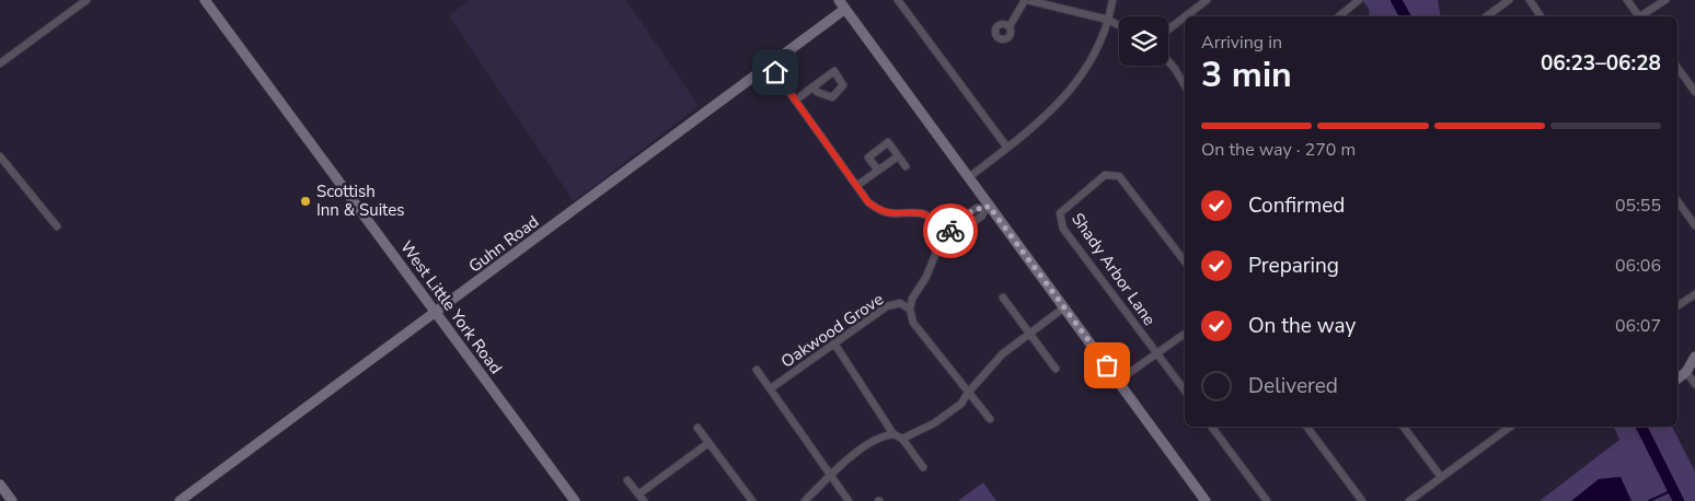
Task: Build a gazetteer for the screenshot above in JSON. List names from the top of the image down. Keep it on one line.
{"streets":{"street":["Guhn Road","Shady Arbor Lane","West Little York Road","Oakwood Grove"]},"crossings":[["Guhn Road","West Little York Road"]],"places":["Scottish Inn & Suites"],"page":{"heading":["3 min","Arriving in","06:23–06:28"],"bar":"On the way · 270 m","list":[["Confirmed","05:55"],["Preparing","06:06"],["On the way","06:07"],"Delivered"]}}
